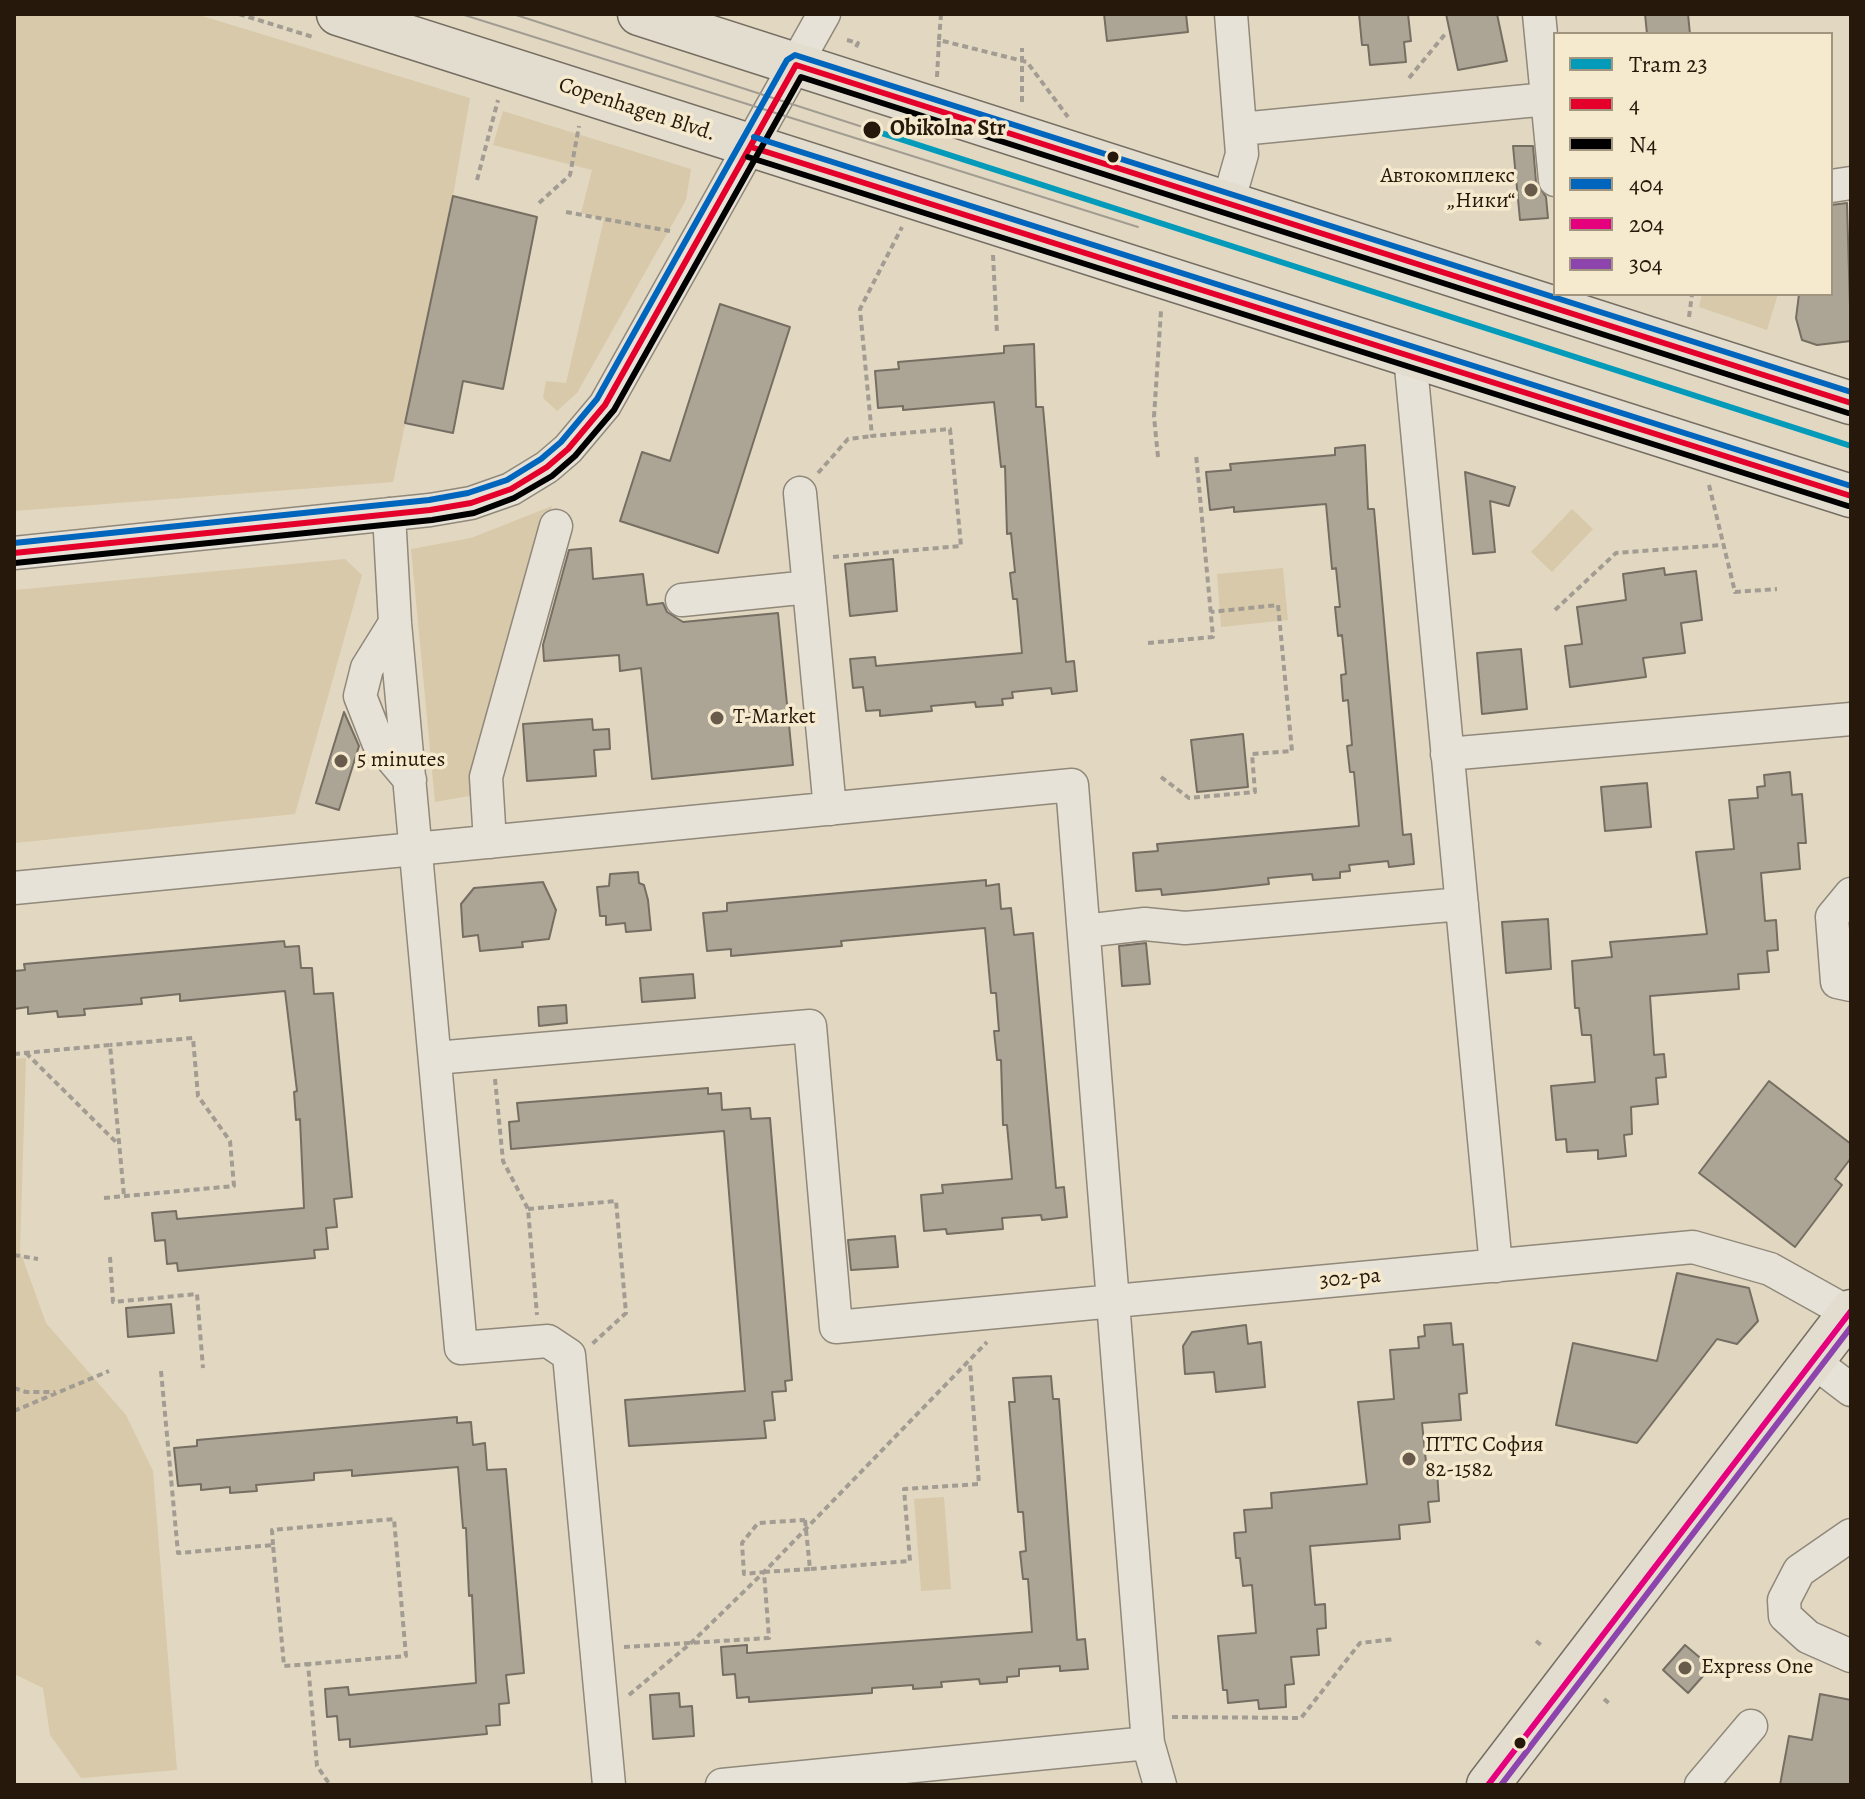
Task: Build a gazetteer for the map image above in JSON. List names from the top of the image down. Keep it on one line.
{"streets":{"main road":["Copenhagen Blvd."],"street":["302-ра"]},"places":["Obikolna Str","Автокомплекс „Ники“","T-Market","5 minutes","ПТТС София 82-1582","Express One"],"lines":["transit line 404","transit line 4","transit line N4","tram line 23","transit line 204","transit line 304"],"legend":["Tram 23","4","N4","404","204","304"]}
